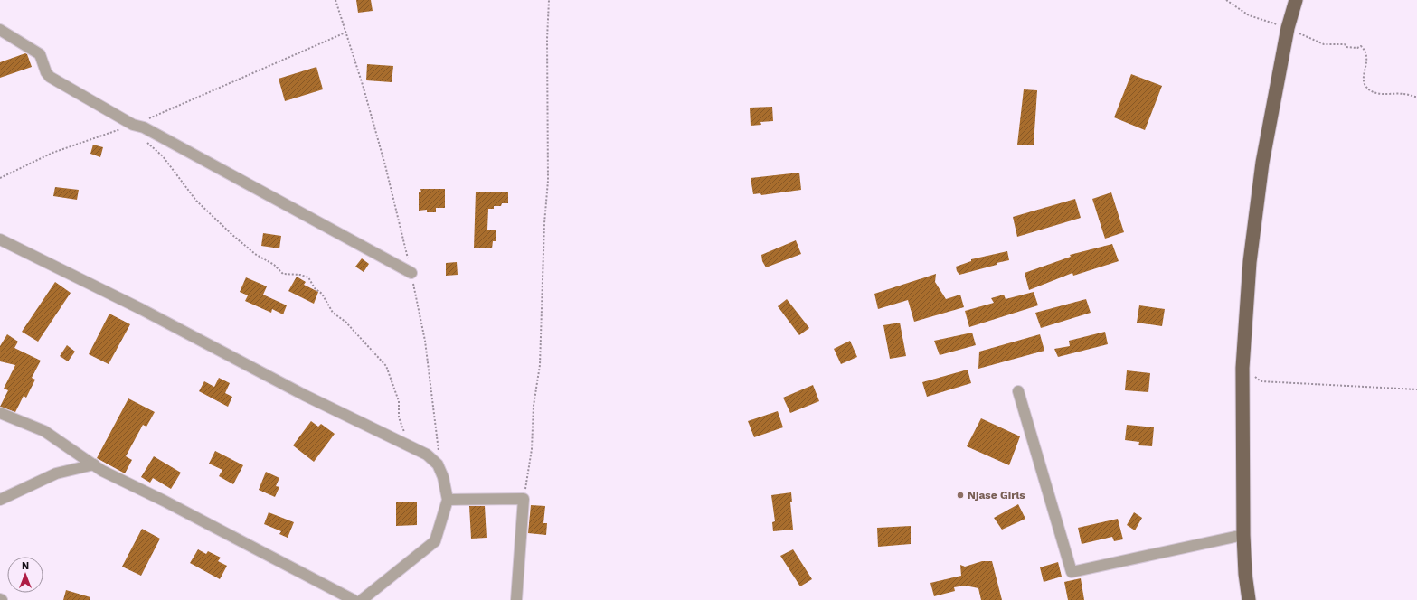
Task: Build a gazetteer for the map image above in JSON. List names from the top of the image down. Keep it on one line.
{"places":["Njase Girls"],"north":"top"}
